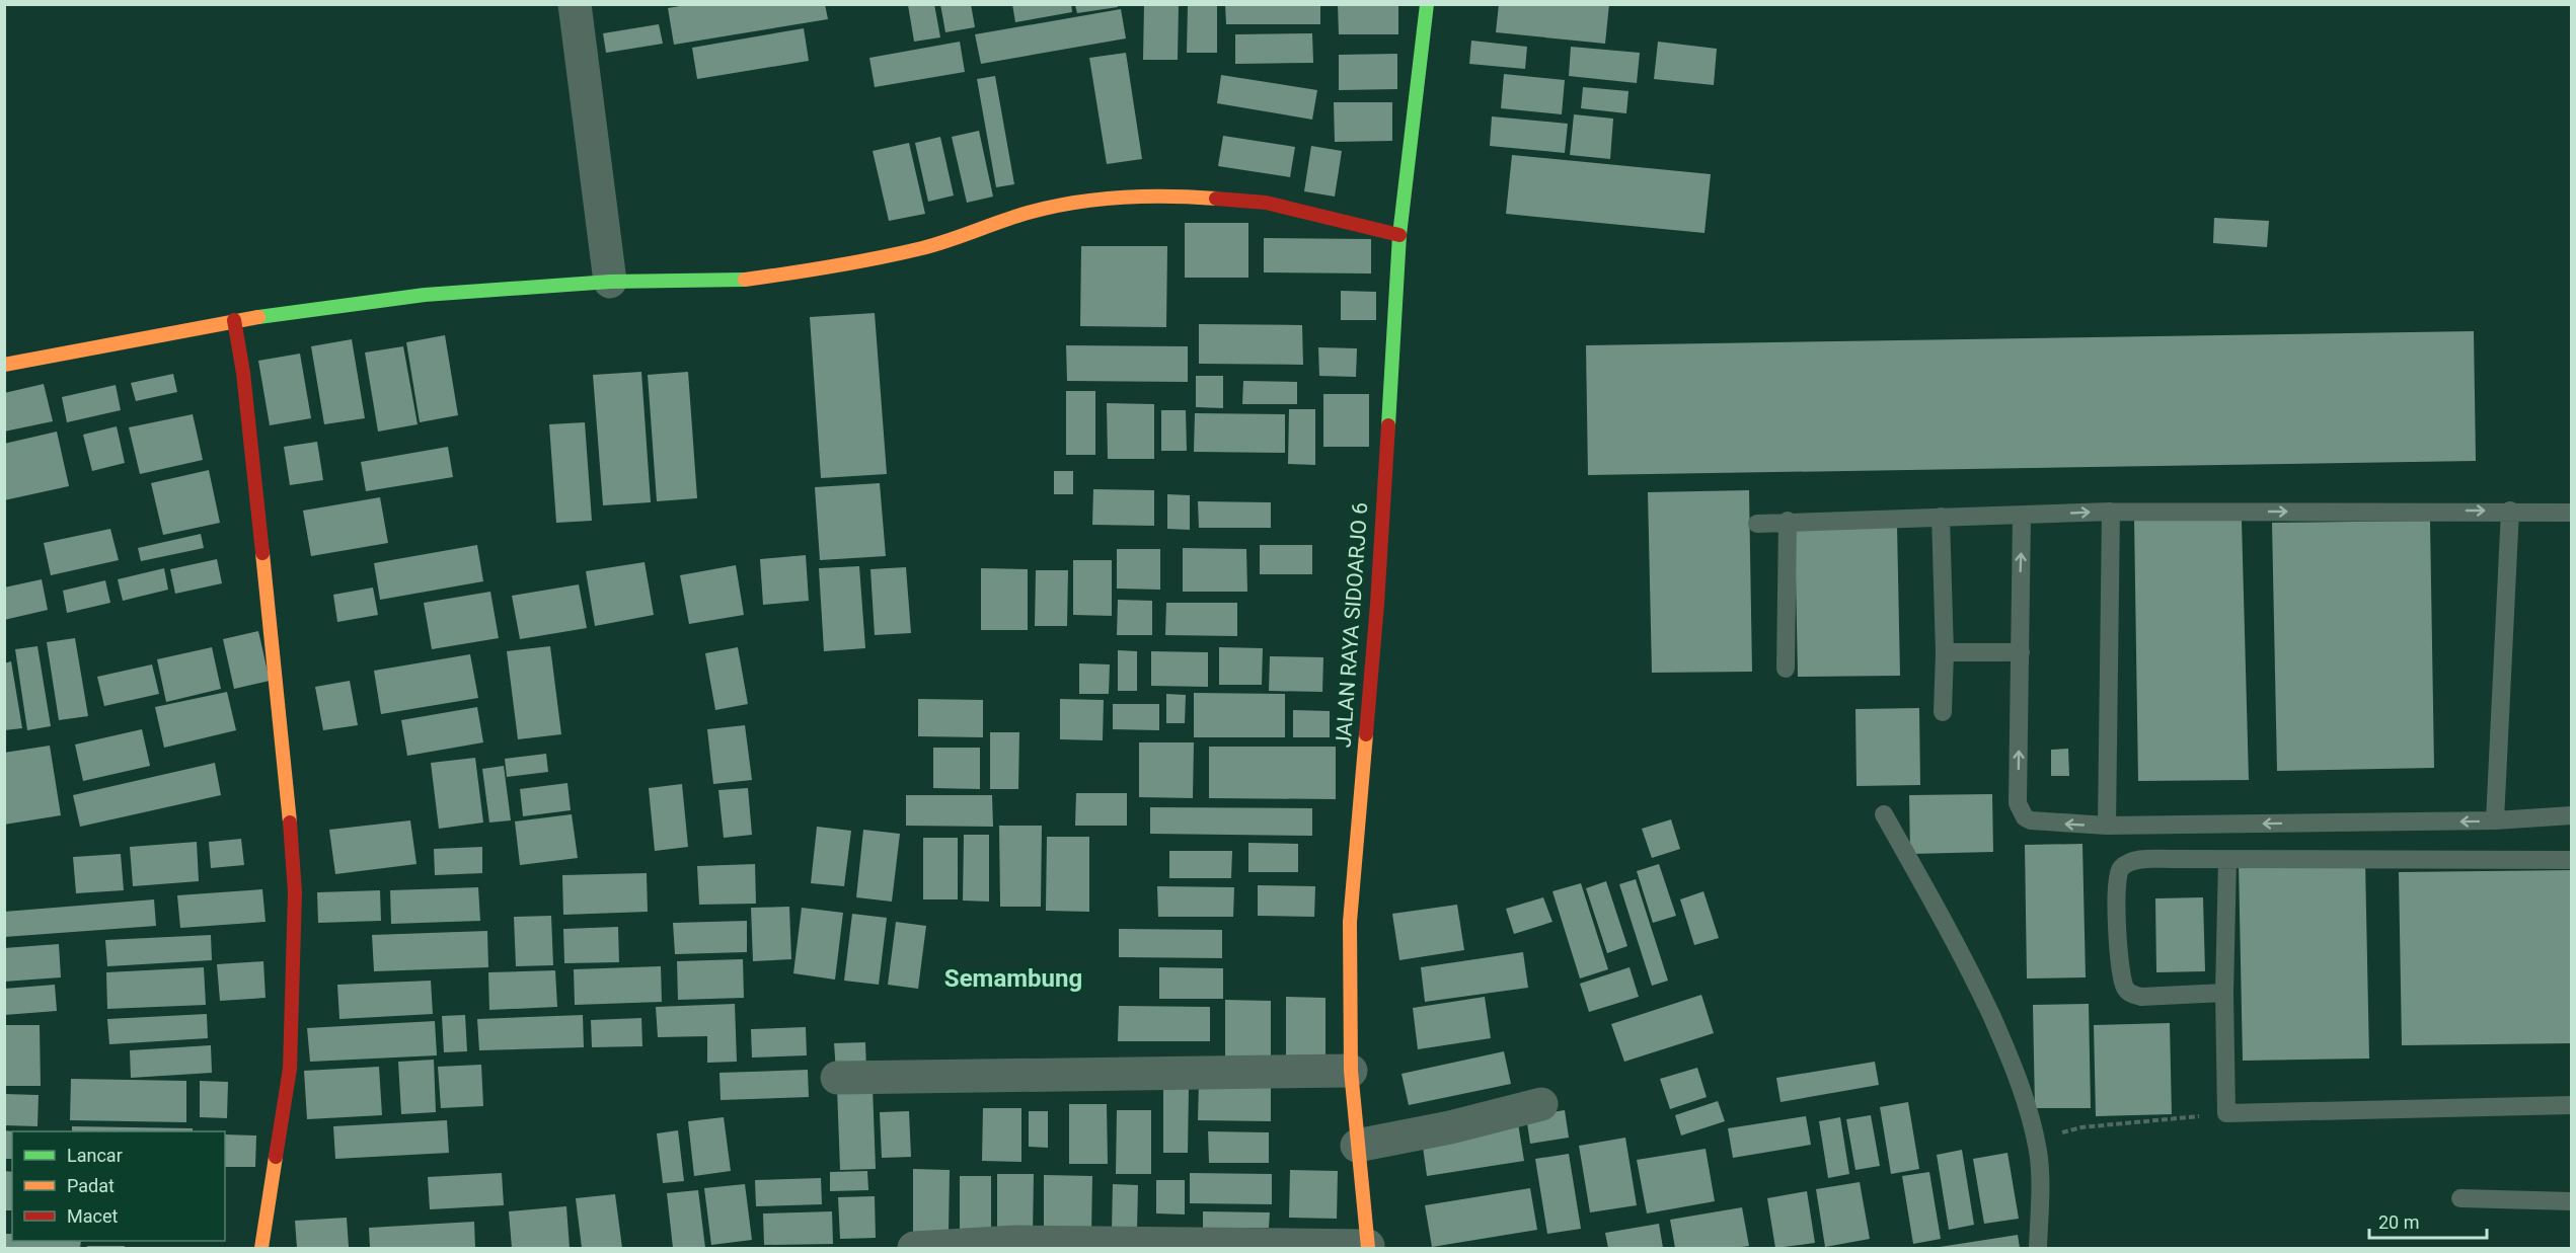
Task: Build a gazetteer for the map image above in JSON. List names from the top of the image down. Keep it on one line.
{"streets":{"street":["JALAN RAYA SIDOARJO 6"]},"districts":["Semambung"],"legend":["Lancar","Padat","Macet"],"scale_bar":"20 m"}
